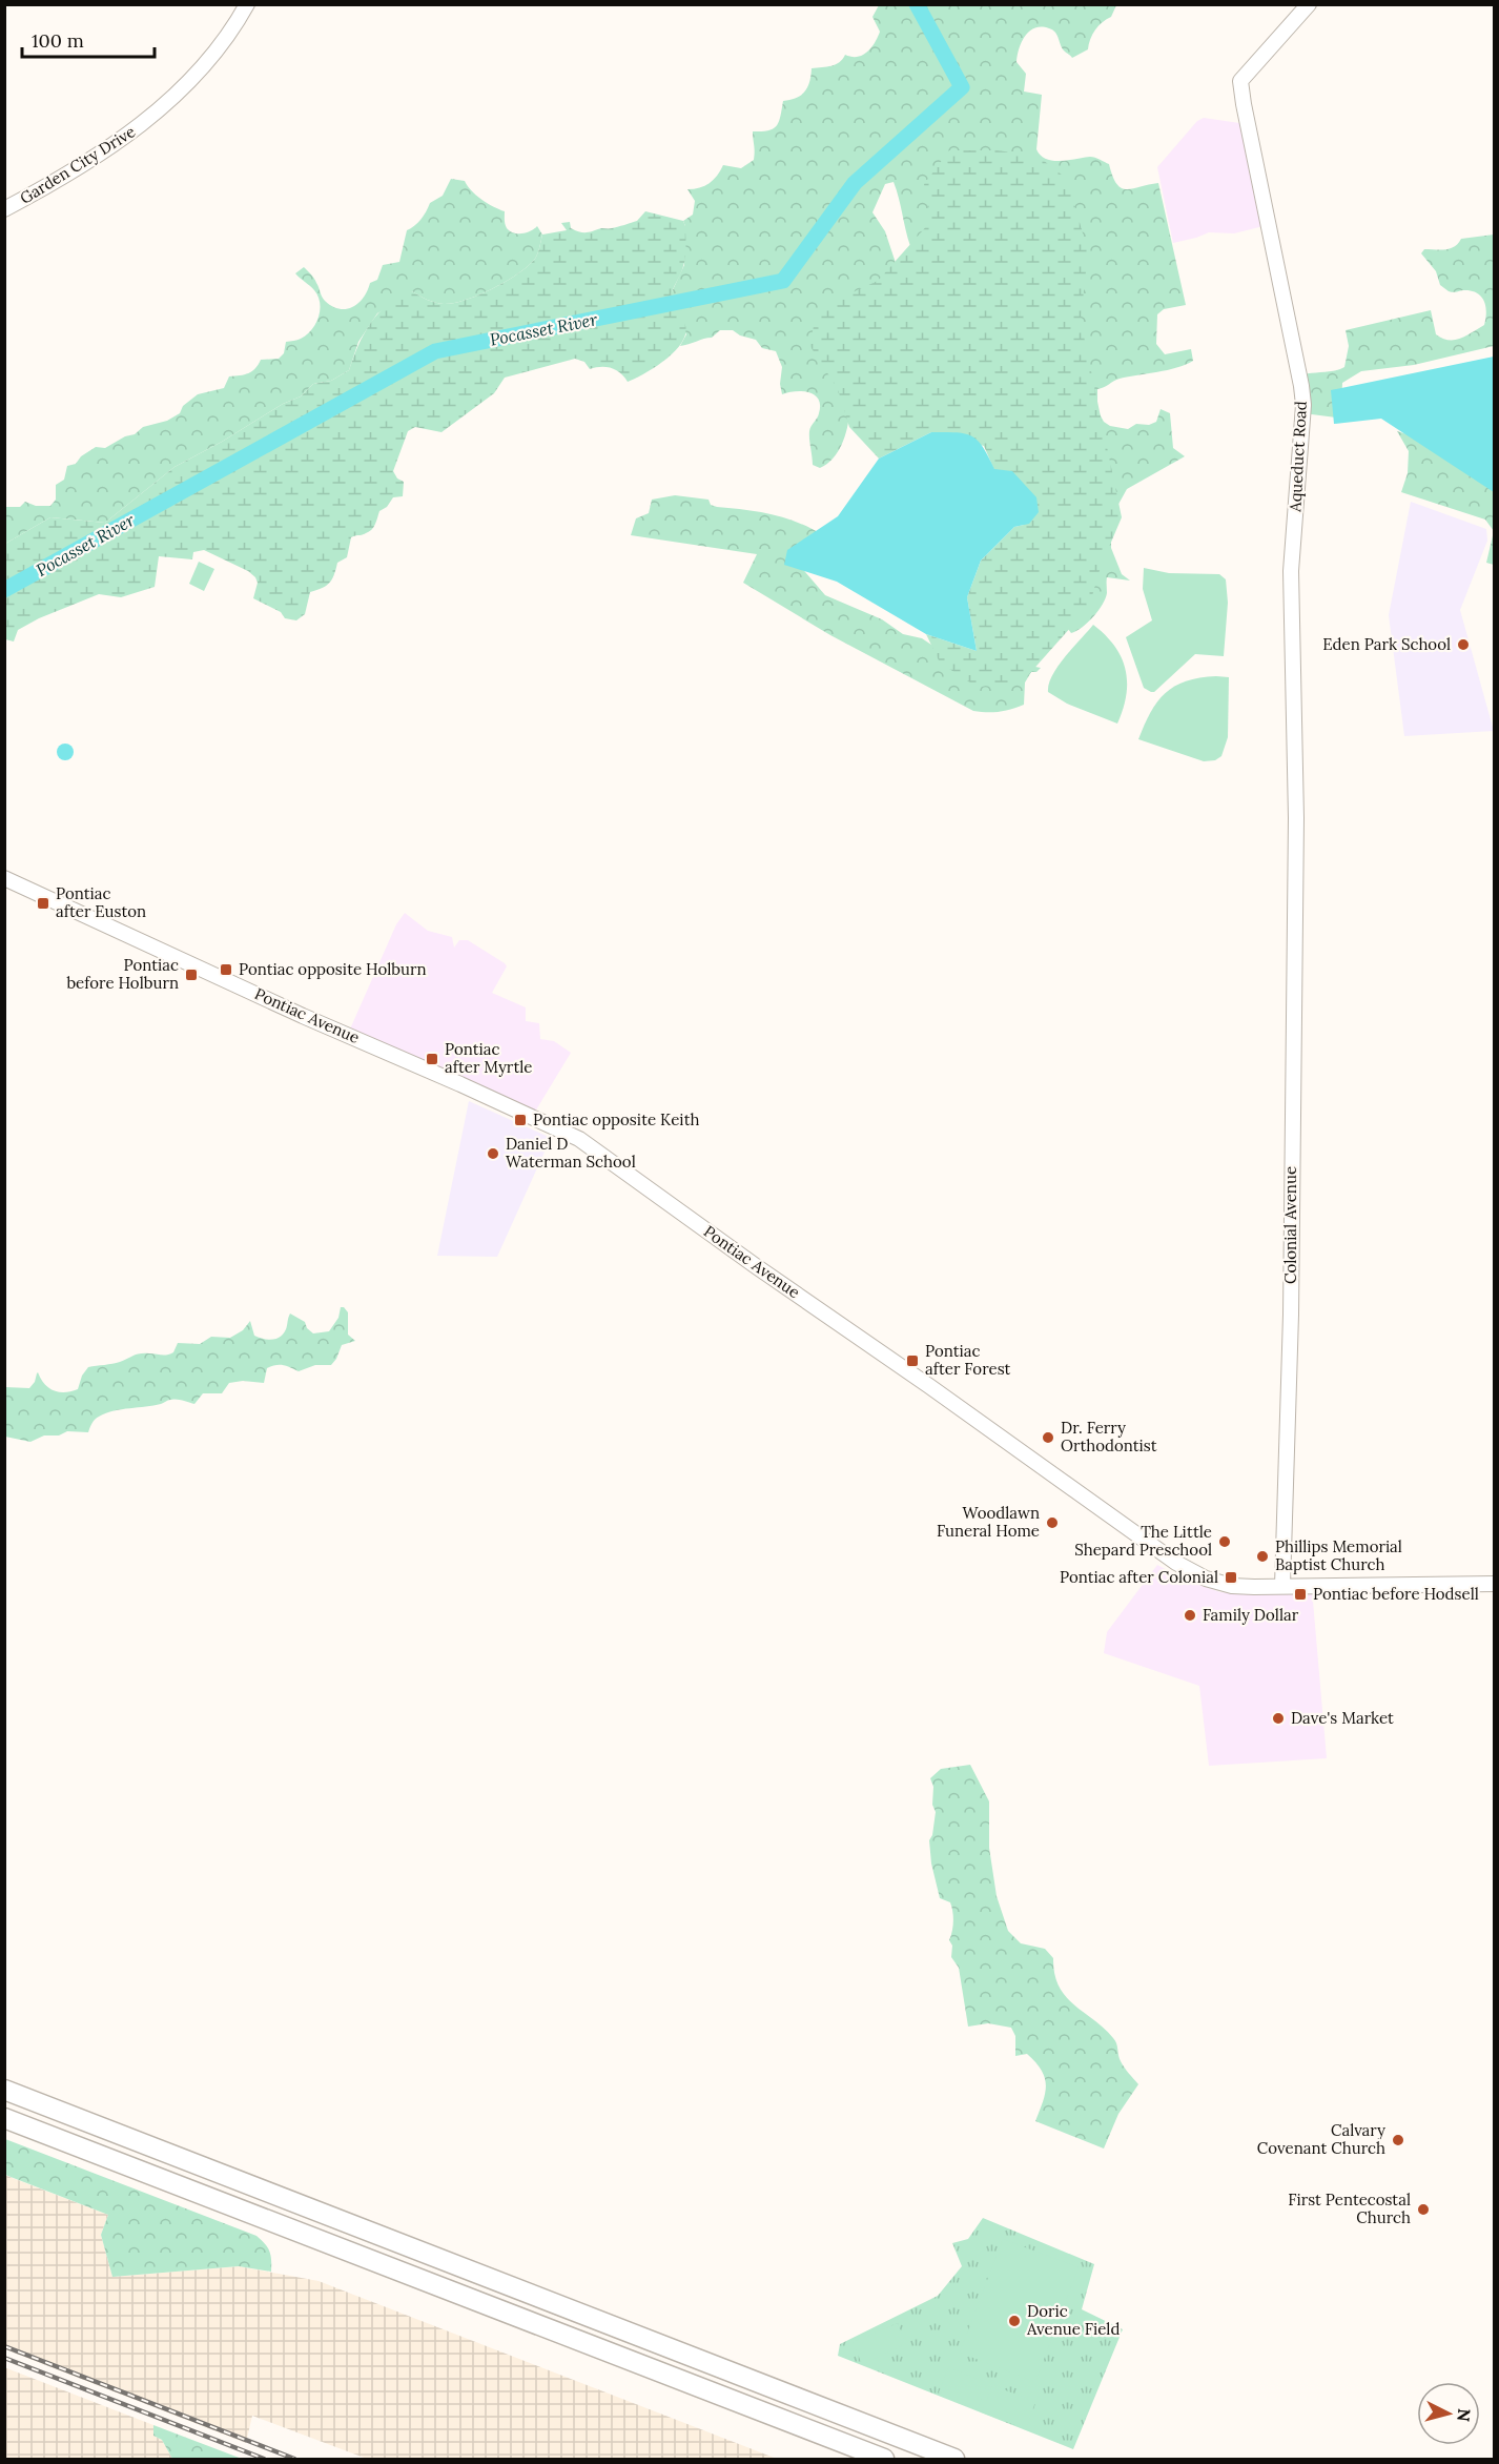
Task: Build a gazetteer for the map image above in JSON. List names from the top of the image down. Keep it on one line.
{"streets":{"street":["Garden City Drive","Aqueduct Road","Pontiac Avenue","Colonial Avenue"]},"crossings":[["Aqueduct Road","Colonial Avenue"],["Pontiac Avenue","Colonial Avenue"]],"water":["Pocasset River"],"places":{"other":["Eden Park School","Daniel D Waterman School","Dr. Ferry Orthodontist","Woodlawn Funeral Home","The Little Shepard Preschool","Phillips Memorial Baptist Church","Family Dollar","Dave's Market","Calvary Covenant Church","First Pentecostal Church","Doric Avenue Field"],"transit":["Pontiac after Euston","Pontiac opposite Holburn","Pontiac before Holburn","Pontiac after Myrtle","Pontiac opposite Keith","Pontiac after Forest","Pontiac after Colonial","Pontiac before Hodsell"]},"scale_bar":"100 m","north":"right"}
